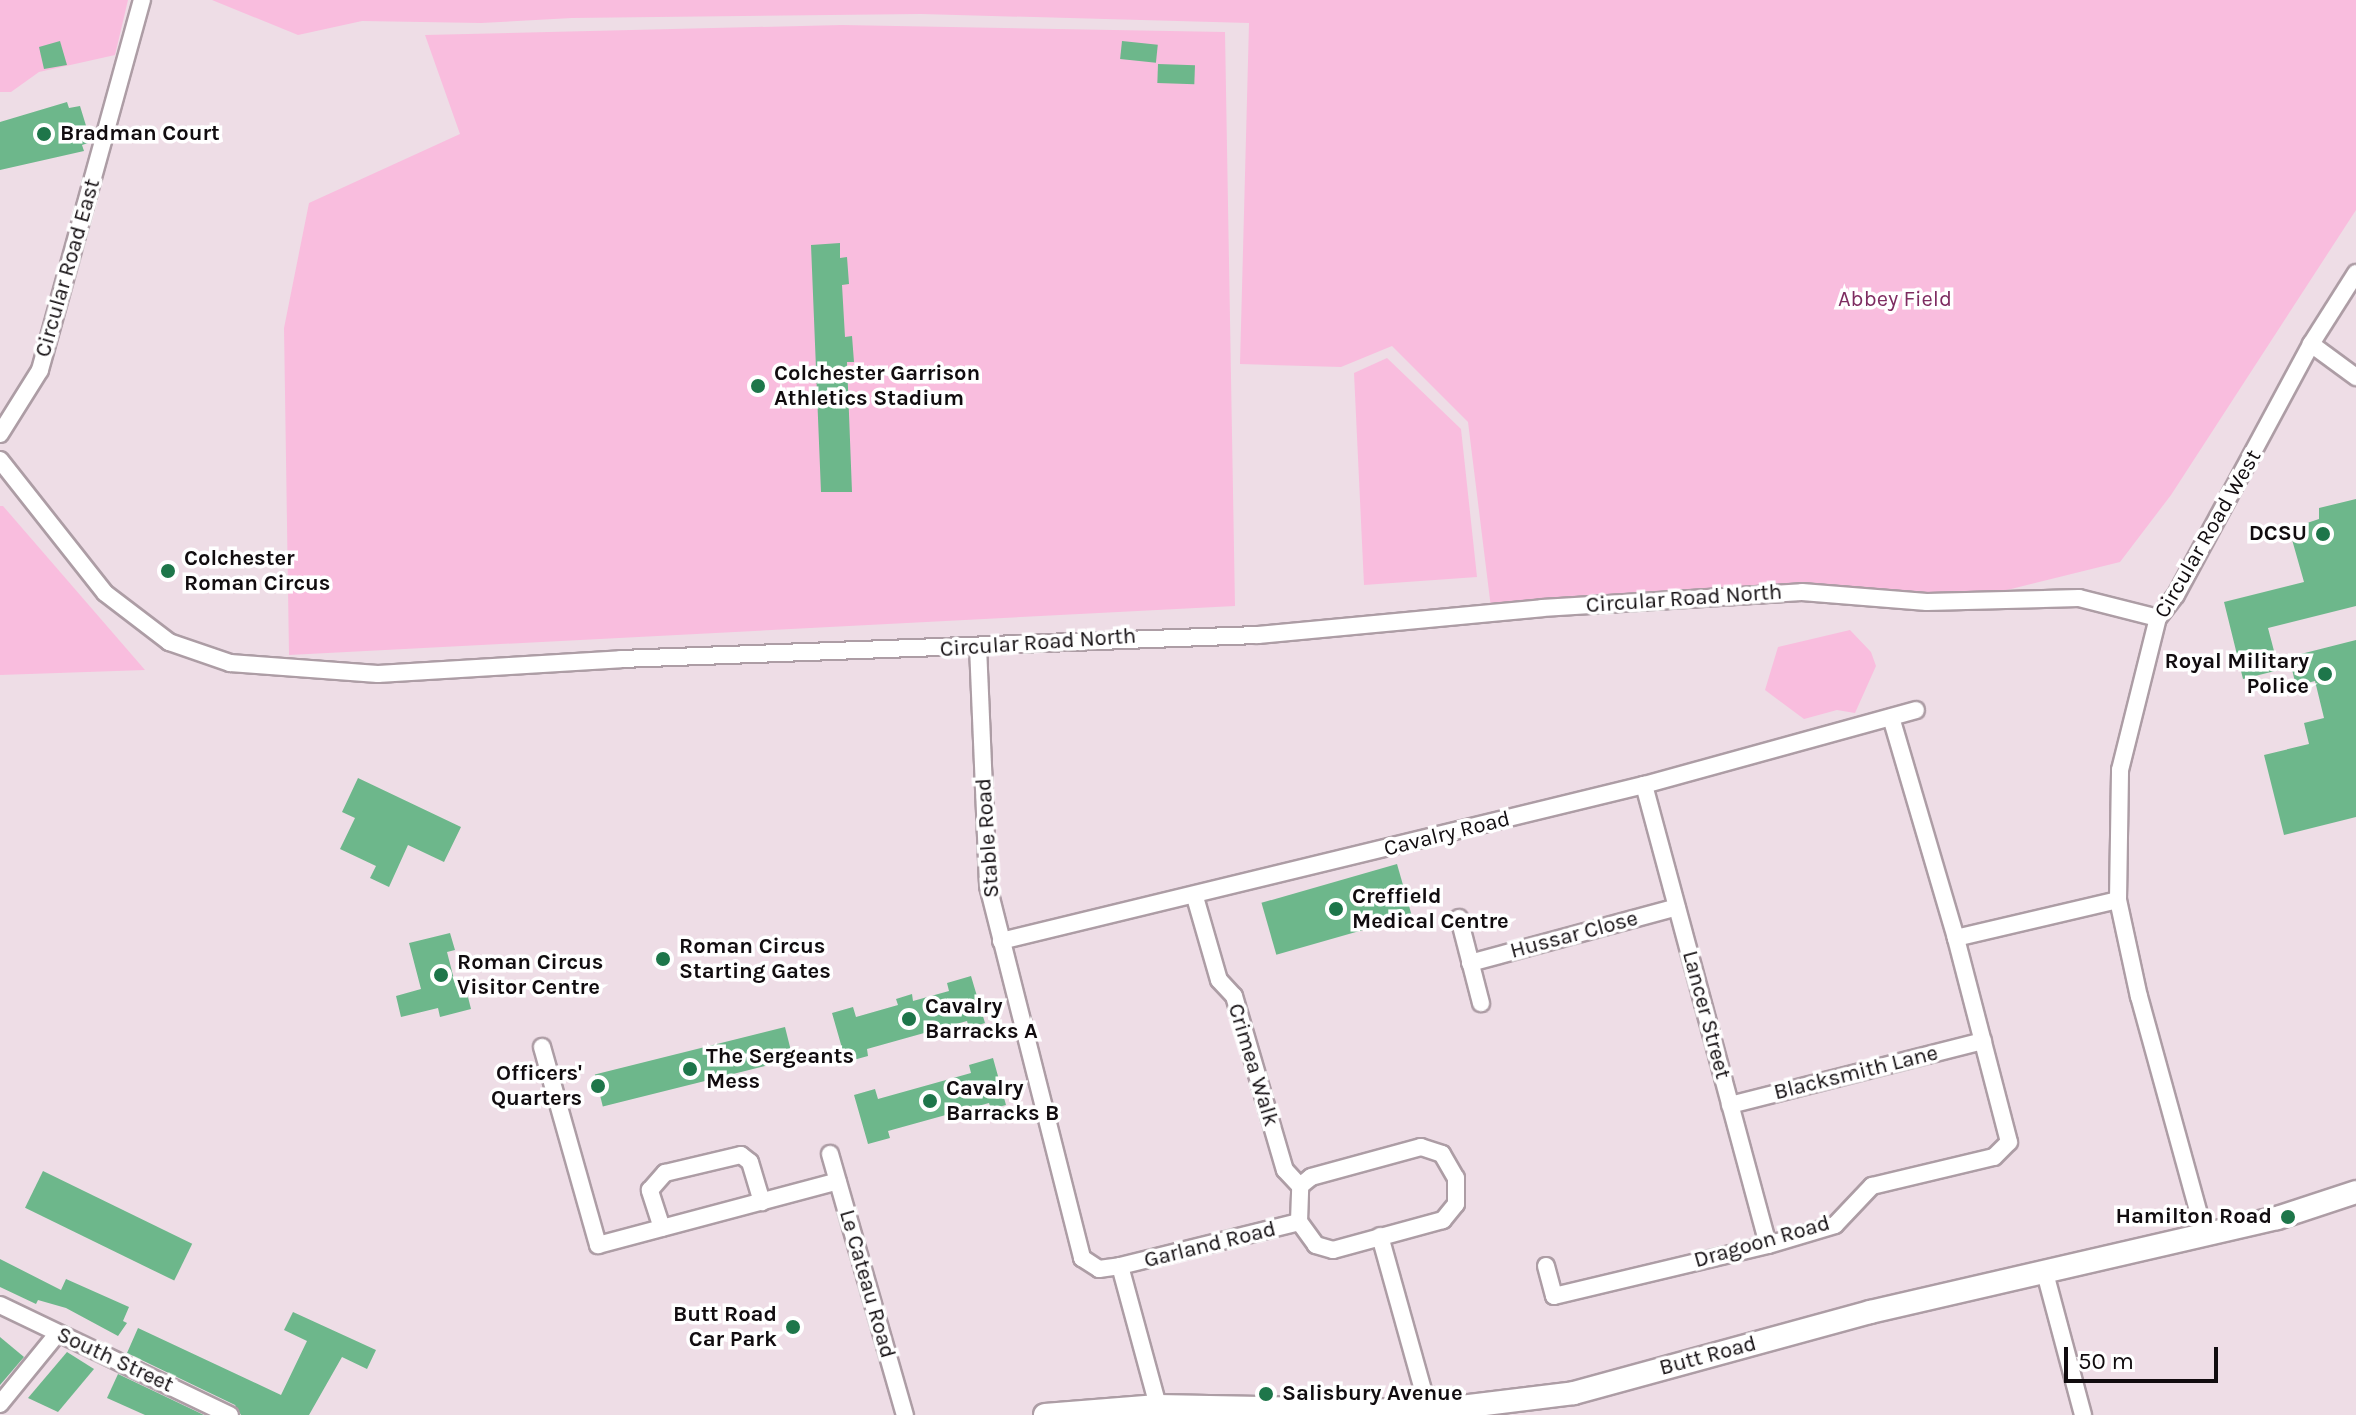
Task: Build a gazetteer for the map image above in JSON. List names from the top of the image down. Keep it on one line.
{"streets":{"main road":["Butt Road"],"street":["Circular Road East","Circular Road West","Circular Road North","Cavalry Road","Stable Road","Hussar Close","Lancer Street","Crimea Walk","Blacksmith Lane","Dragoon Road","Garland Road","Le Cateau Road","South Street"]},"crossings":[["Circular Road West","Circular Road North"],["Circular Road West","Butt Road"],["Circular Road North","Stable Road"],["Cavalry Road","Stable Road"],["Cavalry Road","Lancer Street"],["Cavalry Road","Crimea Walk"],["Stable Road","Garland Road"],["Hussar Close","Lancer Street"],["Lancer Street","Blacksmith Lane"],["Lancer Street","Dragoon Road"],["Crimea Walk","Garland Road"],["Blacksmith Lane","Dragoon Road"],["Garland Road","Butt Road"]],"parks":["Abbey Field"],"places":["Bradman Court","Colchester Garrison Athletics Stadium","DCSU","Colchester Roman Circus","Royal Military Police","Creffield Medical Centre","Roman Circus Starting Gates","Roman Circus Visitor Centre","Cavalry Barracks A","The Sergeants Mess","Officers' Quarters","Cavalry Barracks B","Hamilton Road","Butt Road Car Park","Salisbury Avenue"],"scale_bar":"50 m"}
